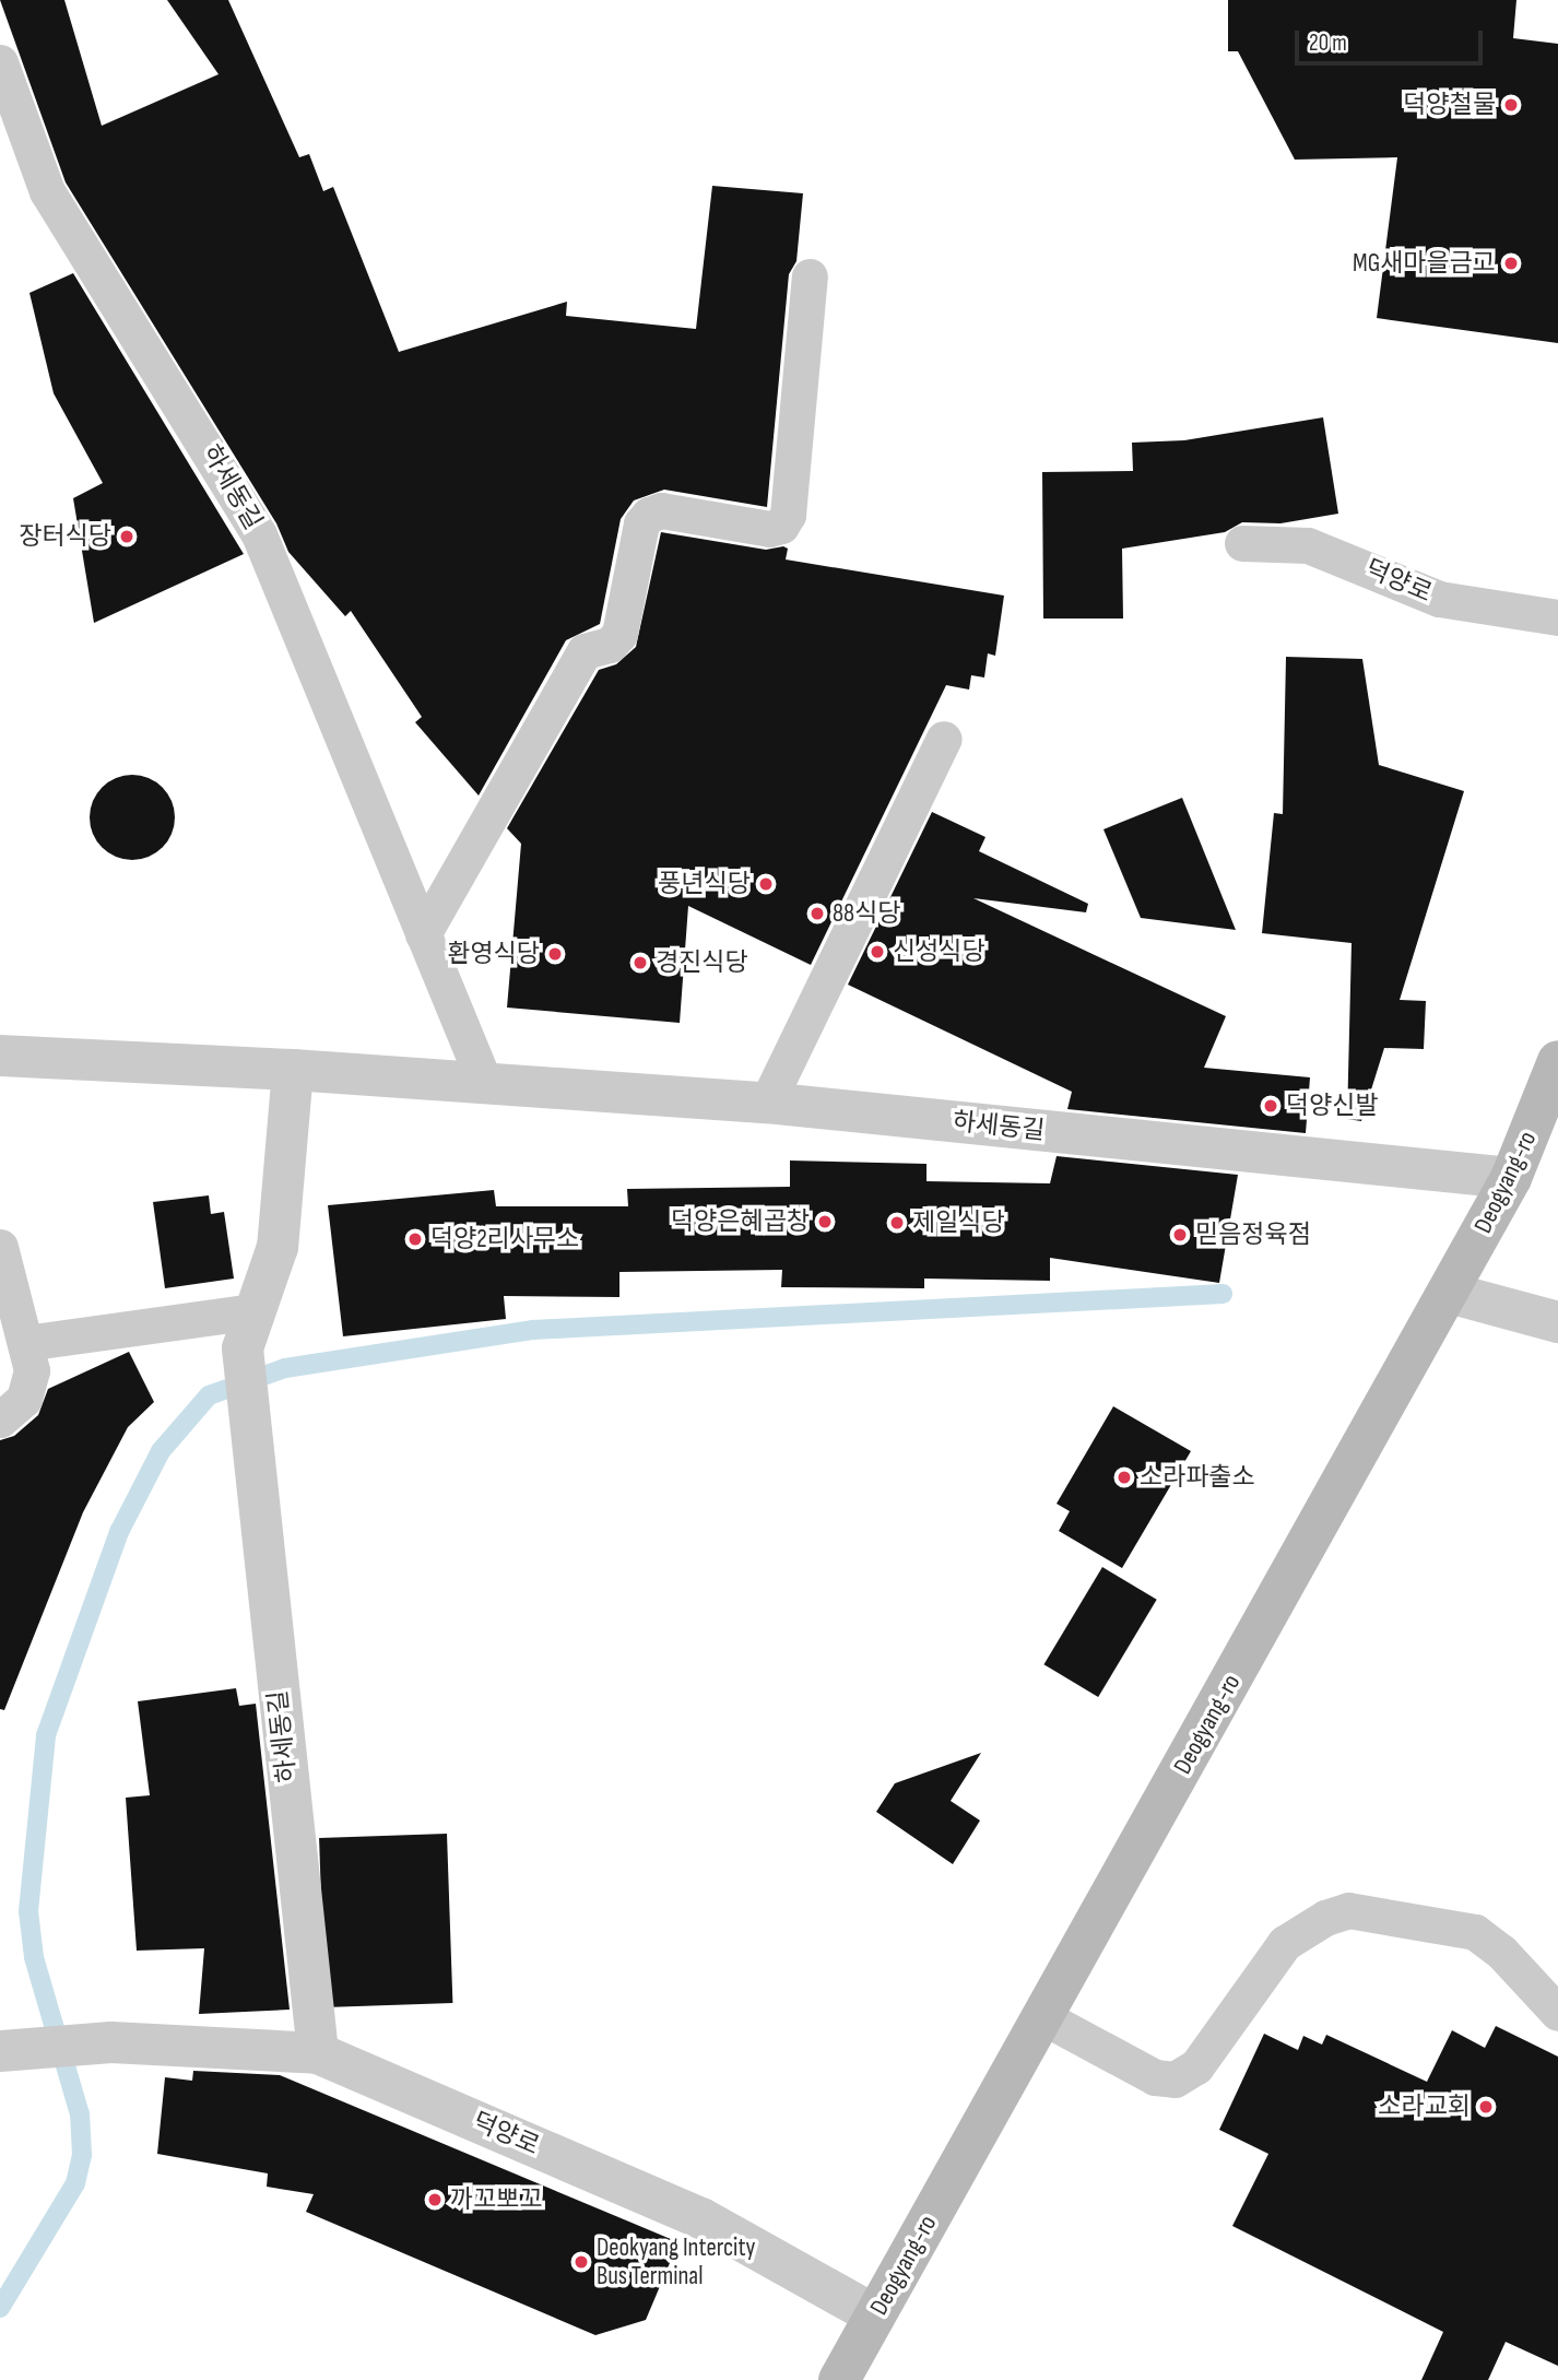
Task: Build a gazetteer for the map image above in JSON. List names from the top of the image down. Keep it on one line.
{"streets":{"main road":["Deogyang-ro"],"street":["하세동길","덕양로"]},"crossings":[["하세동길","덕양로"],["하세동길","Deogyang-ro"],["덕양로","Deogyang-ro"]],"places":["덕양철물","MG새마을금고","장터식당","풍년식당","88식당","신성식당","환영식당","경진식당","덕양신발","덕양은혜곱창","제일식당","믿음정육점","덕양2리사무소","소라파출소","소라교회","까꼬뽀꼬","Deokyang Intercity Bus Terminal"],"scale_bar":"20 m"}
